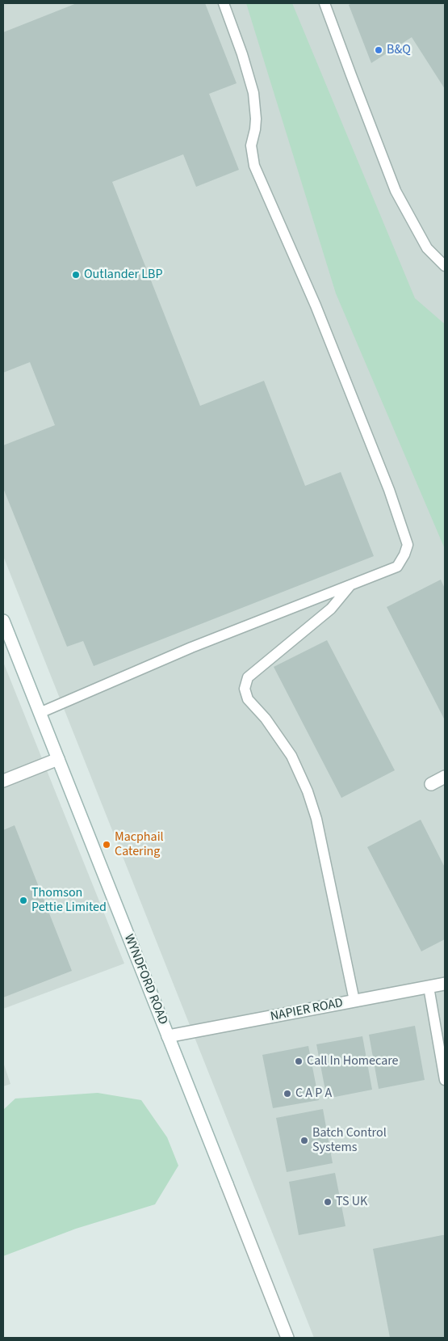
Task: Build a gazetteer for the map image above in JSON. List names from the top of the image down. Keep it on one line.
{"streets":{"street":["WYNDFORD ROAD","NAPIER ROAD"]},"crossings":[["WYNDFORD ROAD","NAPIER ROAD"]],"places":["B&Q","Outlander LBP","Macphail Catering","Thomson Pettie Limited","Call In Homecare","C A P A","Batch Control Systems","TS UK"]}
